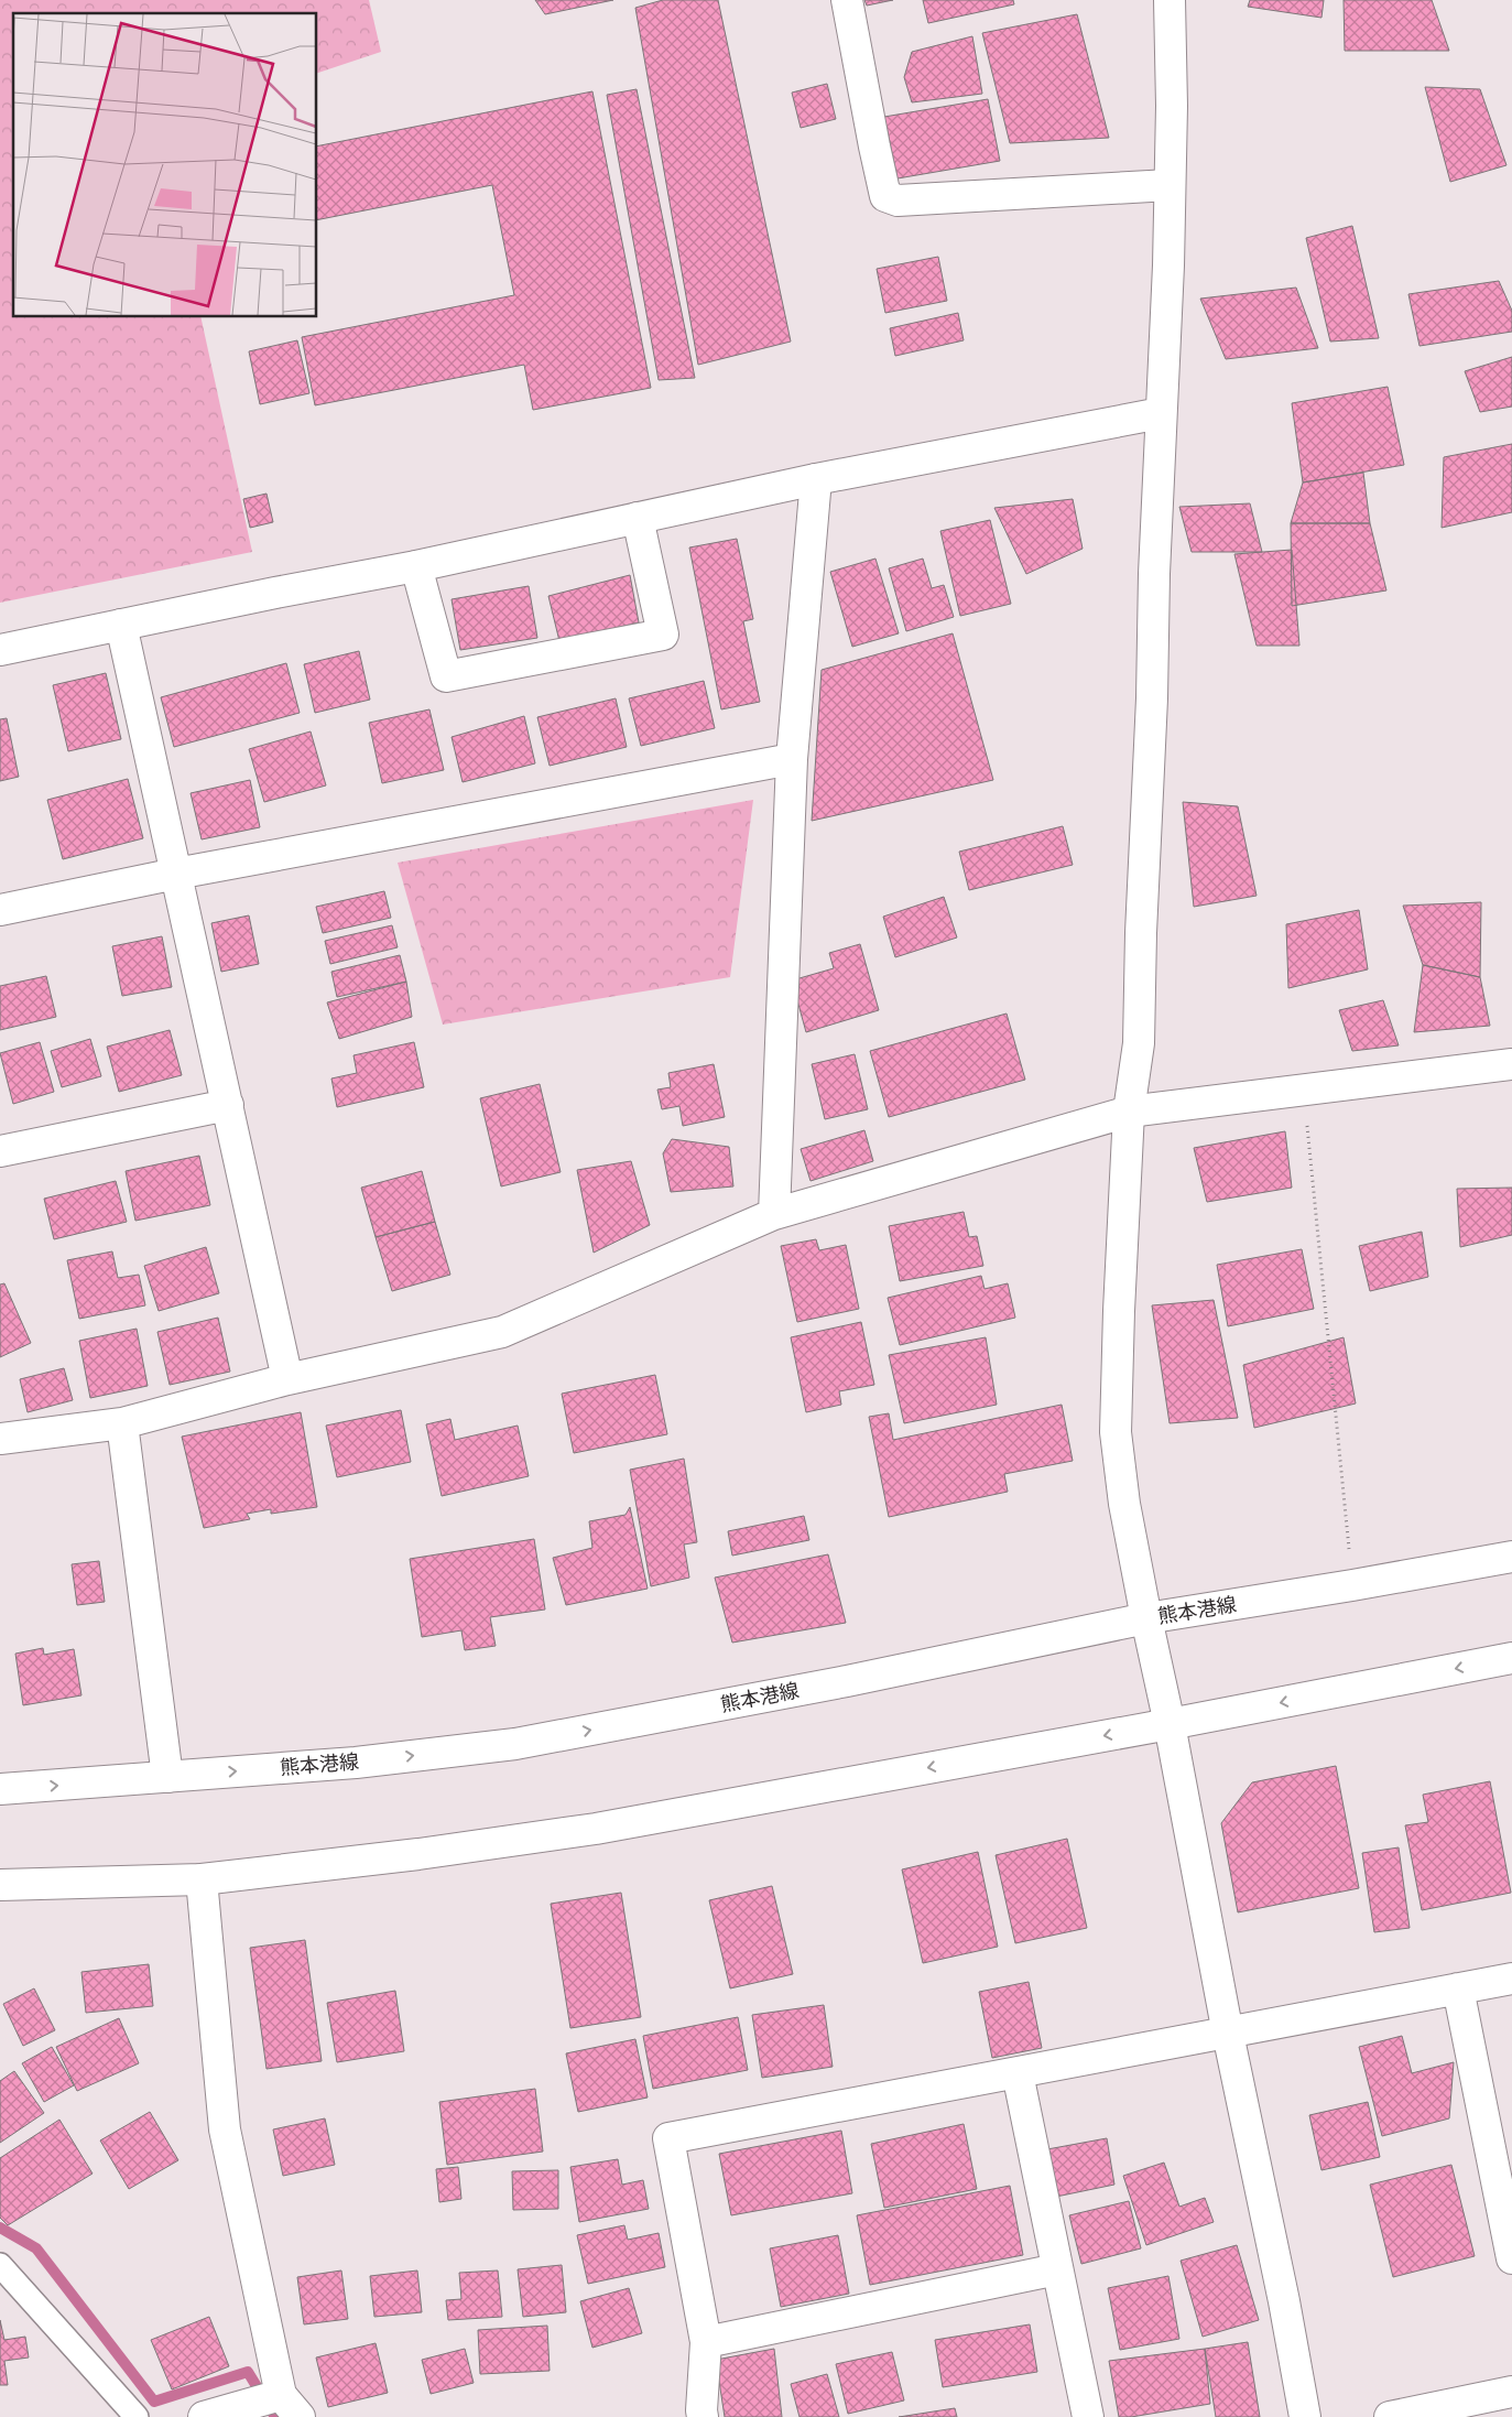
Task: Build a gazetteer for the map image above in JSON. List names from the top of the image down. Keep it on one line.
{"streets":{"street":["熊本港線"]}}
